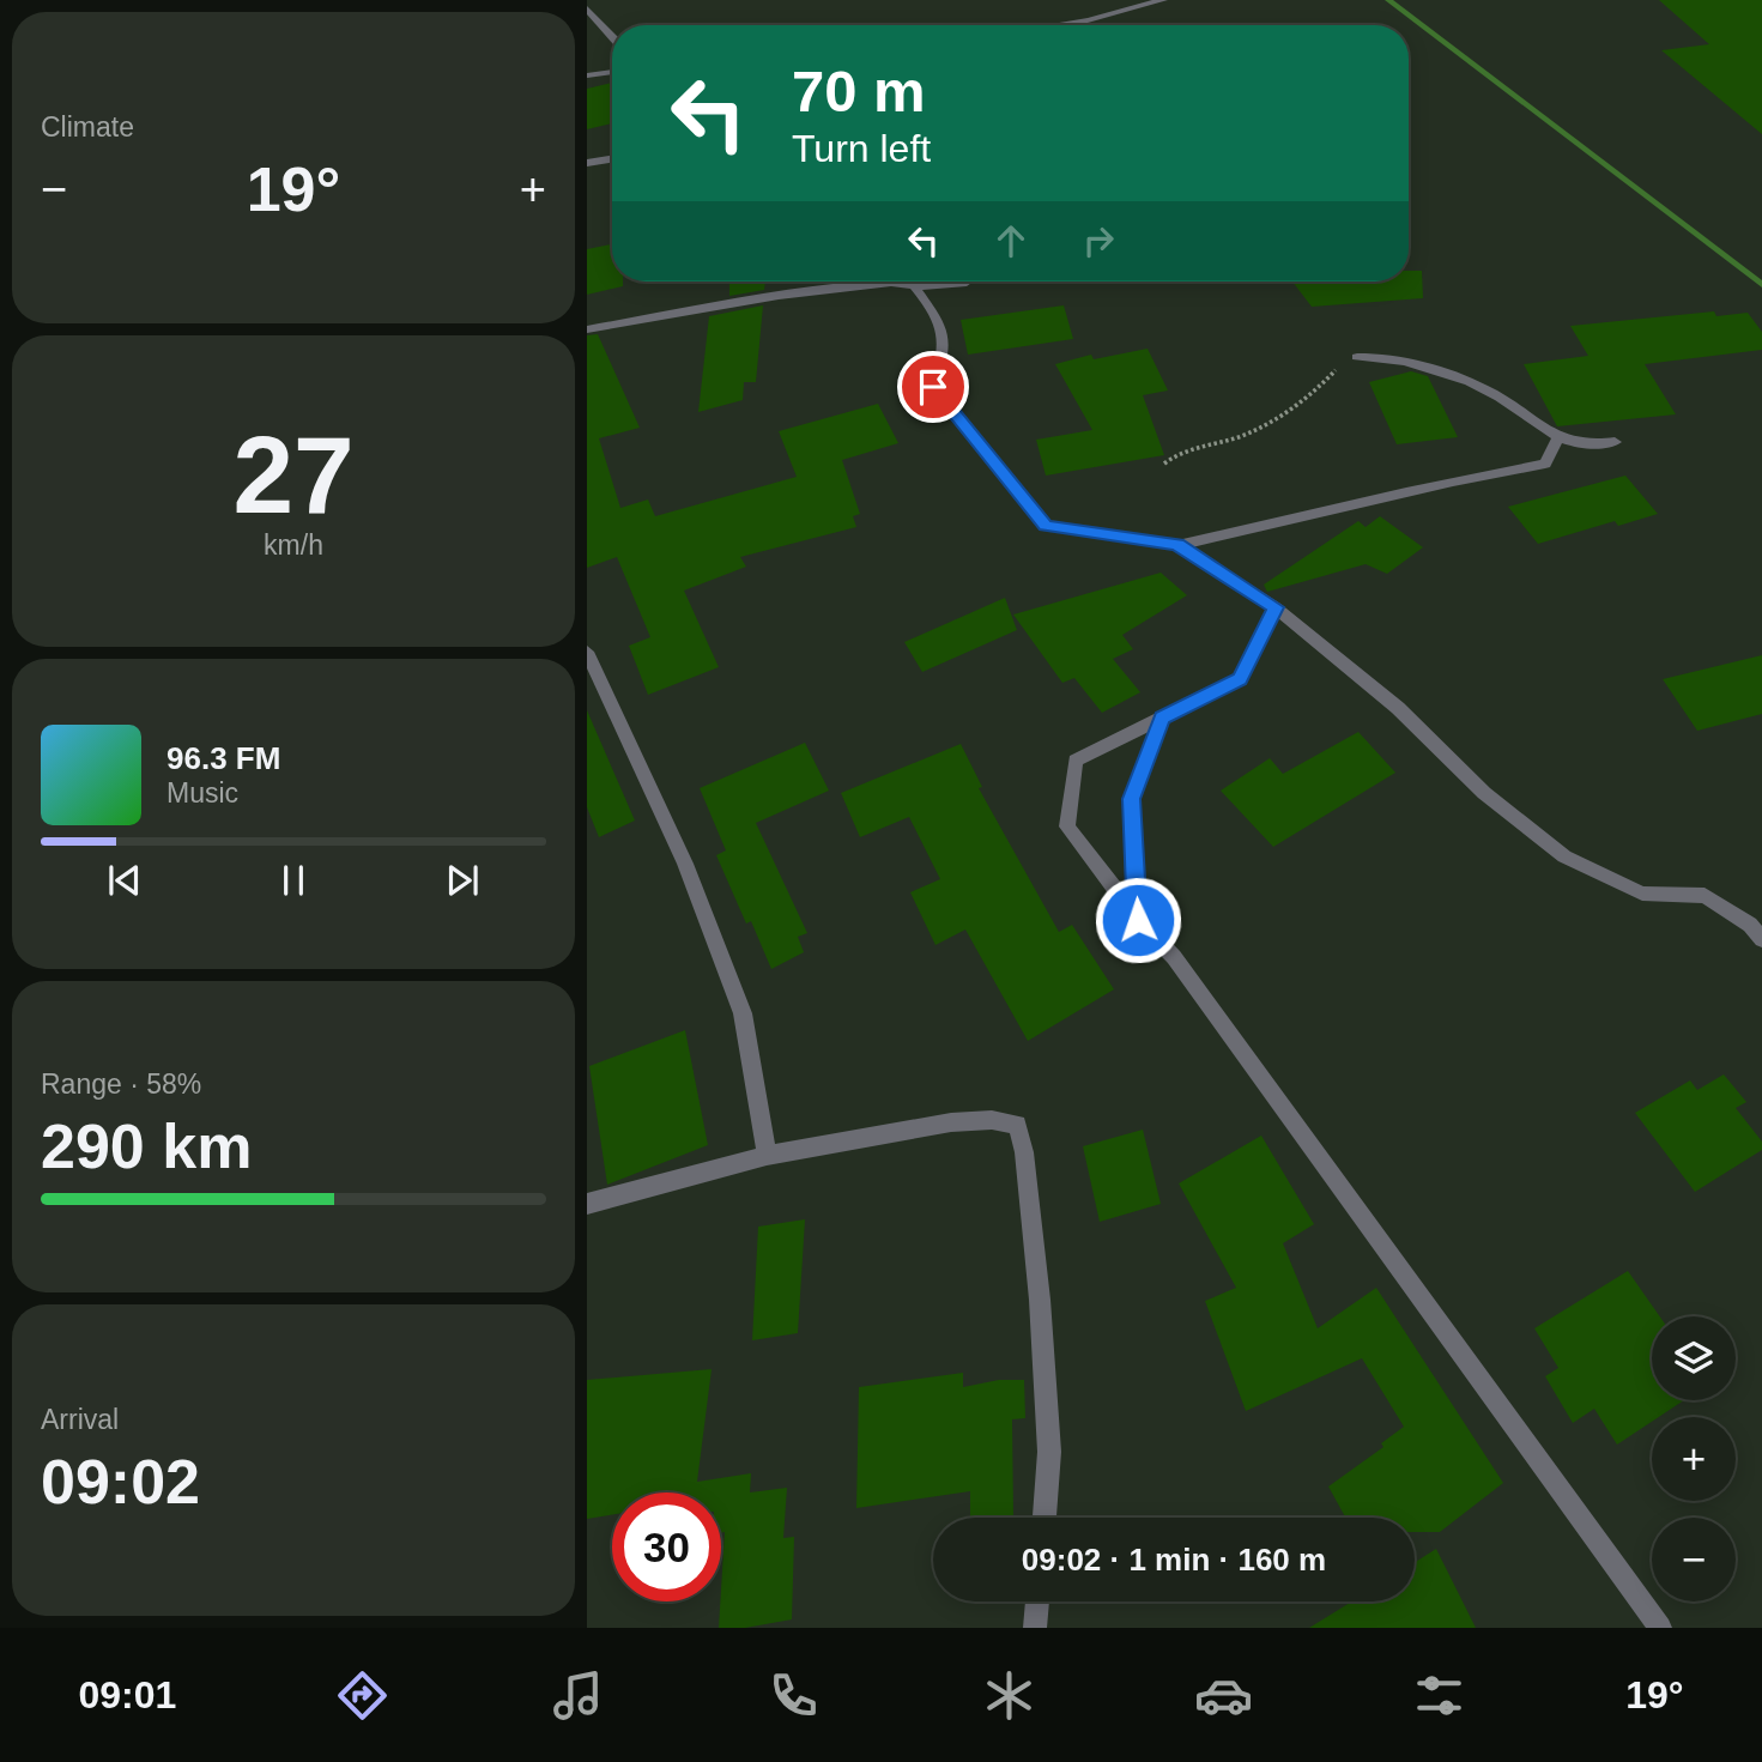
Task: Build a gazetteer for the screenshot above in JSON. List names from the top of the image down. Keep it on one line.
{"page":{"tile":["Climate",["27","km/h"],["Range · 58%","290 km"],["Arrival","09:02"]],"turn":["70 m","Turn left"],"heat":["−","19°","+"],"song":["96.3 FM","Music"],"map_buttons":["+","−"],"limit":"30","trip":"09:02 · 1 min · 160 m","tabs":["09:01","19°"]}}
